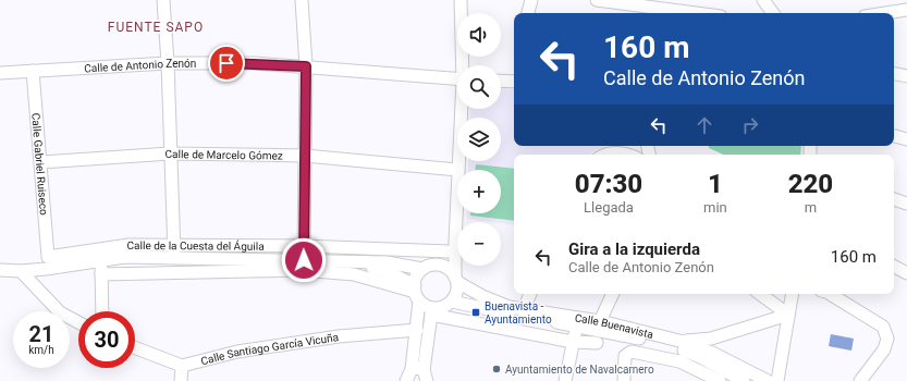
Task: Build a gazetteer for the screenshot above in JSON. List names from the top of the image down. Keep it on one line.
{"streets":{"street":["Calle de Antonio Zenón","Calle de Marcelo Gómez","Calle Gabriel Ruiseco","Calle de la Cuesta del Águila","Calle Buenavista","Calle Santiago García Vicuña"]},"crossings":[["Calle de Antonio Zenón","Calle Gabriel Ruiseco"],["Calle de Marcelo Gómez","Calle Gabriel Ruiseco"],["Calle Gabriel Ruiseco","Calle de la Cuesta del Águila"],["Calle de la Cuesta del Águila","Calle Buenavista"]],"districts":["FUENTE SAPO"],"places":{"transit":["Buenavista - Ayuntamiento"],"other":["Ayuntamiento de Navalcarnero"]},"page":{"map_buttons":["+","−"],"turn":["160 m","Calle de Antonio Zenón"],"eta":["07:30","Llegada","1","min","220","m"],"list":[{"name":"Gira a la izquierda","note":"Calle de Antonio Zenón","value":"160 m"}],"speed":"21 km/h","limit":"30"}}
